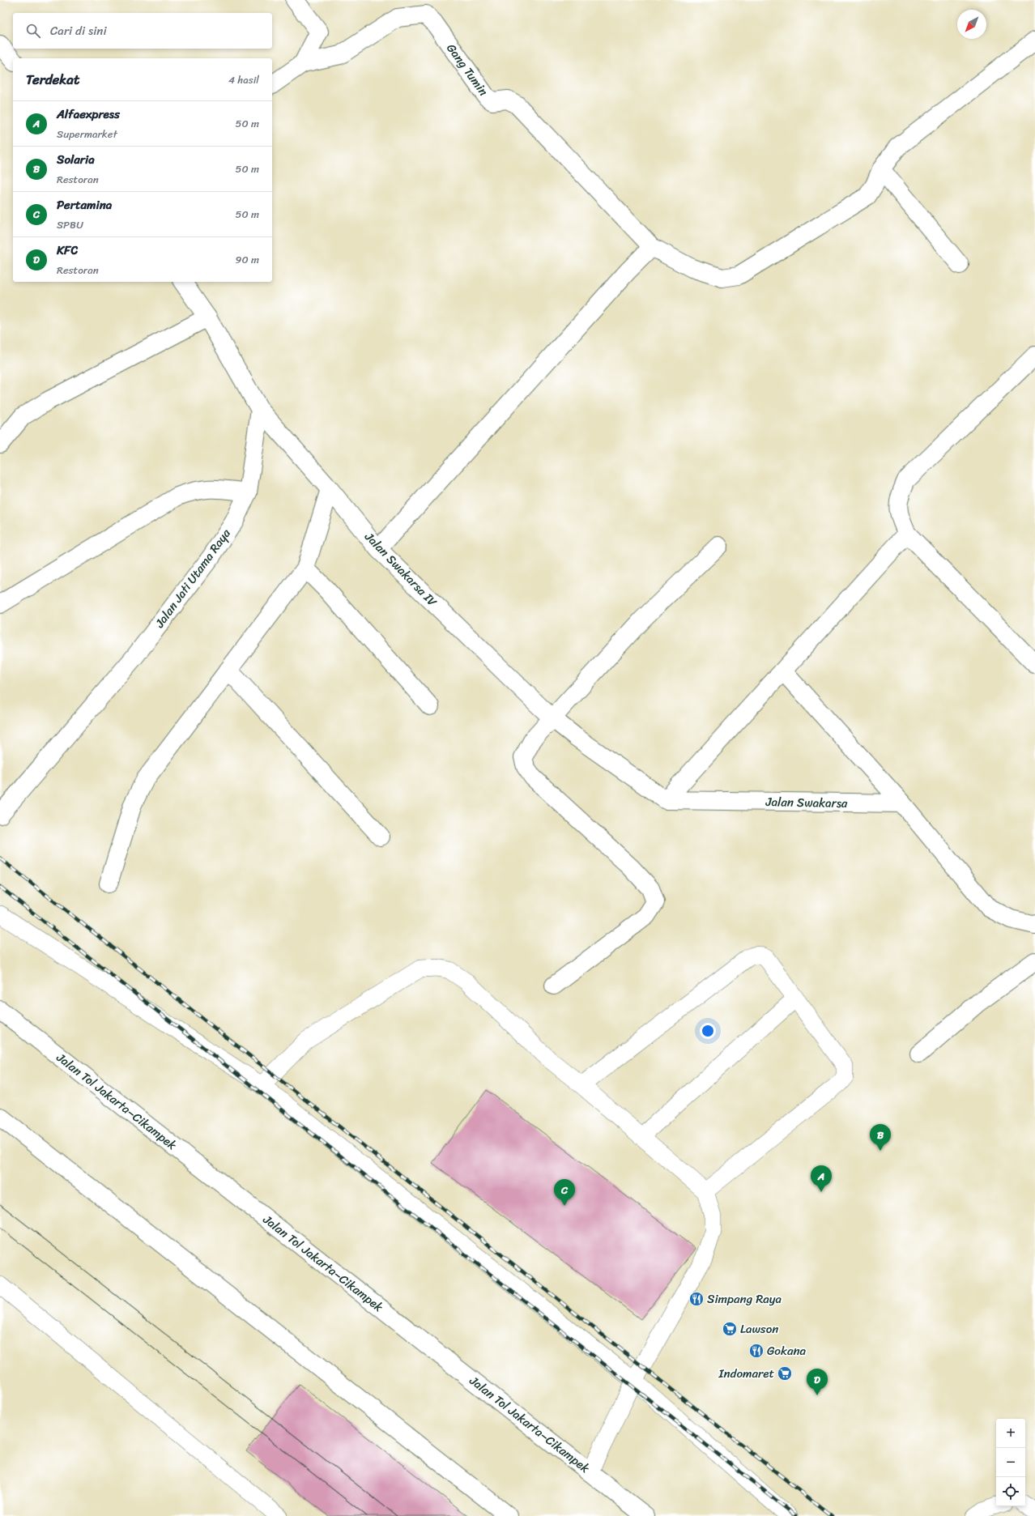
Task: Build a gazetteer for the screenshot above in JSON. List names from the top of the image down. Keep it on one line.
{"streets":{"main road":["Gang Tumin","Jalan Swakarsa IV","Jalan Jati Utama Raya","Jalan Swakarsa","Jalan Tol Jakarta–Cikampek"]},"crossings":[["Jalan Swakarsa IV","Jalan Jati Utama Raya"]],"places":{"restaurant":["Simpang Raya","Gokana"],"supermarket":["Lawson","Indomaret"]},"north":"bottom left","page":{"search":"Cari di sini","heading":["Terdekat","4 hasil"],"list":[{"mark":"A","name":"Alfaexpress","note":"Supermarket","value":"50 m"},{"mark":"B","name":"Solaria","note":"Restoran","value":"50 m"},{"mark":"C","name":"Pertamina","note":"SPBU","value":"50 m"},{"mark":"D","name":"KFC","note":"Restoran","value":"90 m"}],"pins":["B","A","C","D"],"map_buttons":["+","−"]}}
